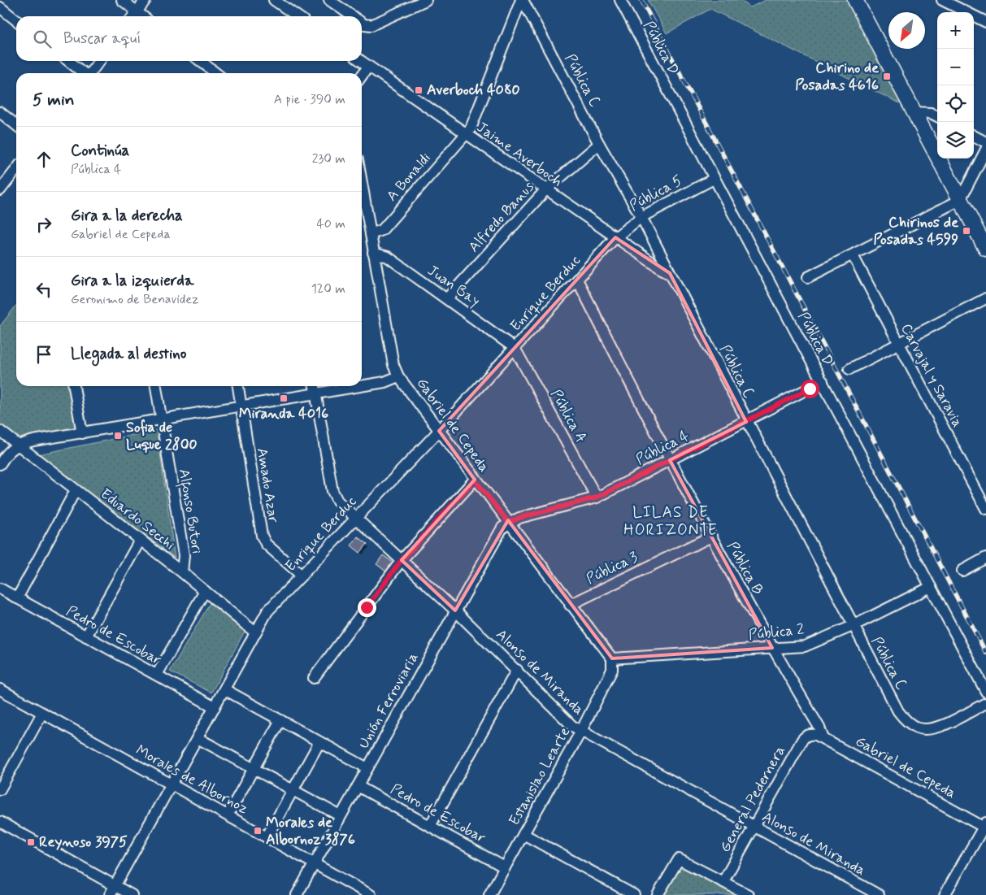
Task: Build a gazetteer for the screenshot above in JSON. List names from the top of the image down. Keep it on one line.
{"streets":{"street":["Pública D","Pública C","Jaime Averboch","A Bonaldi","Pública 5","Alfredo Banus","Juan Bay","Enrique Berduc","Carvajal y Saravia","Pública A","Gabriel de Cepeda","Pública 4","Amado Azar","Alfonso Butori","Eduardo Secchi","Pública 3","Pública B","Pública 2","Pedro de Escobar","Alonso de Miranda","Unión Ferroviaria","Estanislao Learte","Morales de Albornoz","General Pedernera"]},"crossings":[["Pública D","Pública 5"],["Pública D","Pública 4"],["Pública D","Pública 2"],["Pública C","Jaime Averboch"],["Pública C","A Bonaldi"],["Pública C","Pública 5"],["Pública C","Alfredo Banus"],["Pública C","Pública 4"],["Pública C","Pública 2"],["Jaime Averboch","A Bonaldi"],["Jaime Averboch","Pública 5"],["Jaime Averboch","Alfredo Banus"],["Jaime Averboch","Enrique Berduc"],["A Bonaldi","Gabriel de Cepeda"],["Pública 5","Enrique Berduc"],["Alfredo Banus","Juan Bay"],["Juan Bay","Enrique Berduc"],["Juan Bay","Pública A"],["Juan Bay","Gabriel de Cepeda"],["Enrique Berduc","Pública A"],["Enrique Berduc","Gabriel de Cepeda"],["Enrique Berduc","Amado Azar"],["Enrique Berduc","Eduardo Secchi"],["Enrique Berduc","Pública B"],["Enrique Berduc","Pedro de Escobar"],["Enrique Berduc","Alonso de Miranda"],["Enrique Berduc","Morales de Albornoz"],["Pública A","Pública 4"],["Gabriel de Cepeda","Pública 4"],["Gabriel de Cepeda","Pública 3"],["Gabriel de Cepeda","Pública B"],["Gabriel de Cepeda","Pública 2"],["Gabriel de Cepeda","Unión Ferroviaria"],["Gabriel de Cepeda","Estanislao Learte"],["Gabriel de Cepeda","General Pedernera"],["Pública 4","Pública B"],["Pública 4","Unión Ferroviaria"],["Alfonso Butori","Eduardo Secchi"],["Pública 3","Pública B"],["Pública B","Pública 2"],["Pública 2","Estanislao Learte"],["Pedro de Escobar","Unión Ferroviaria"],["Pedro de Escobar","Estanislao Learte"],["Alonso de Miranda","Unión Ferroviaria"],["Alonso de Miranda","Estanislao Learte"],["Alonso de Miranda","General Pedernera"],["Unión Ferroviaria","Morales de Albornoz"]],"districts":["LILAS DE HORIZONTE"],"places":{"transit":["Chirino de Posadas 4616","Averboch 4080","Chirinos de Posadas 4599","Miranda 4016","Sofia de Luque 2800","Morales de Albornoz 3876","Reynoso 3975"]},"north":"bottom left","page":{"map_buttons":["+","−"],"search":"Buscar aquí","heading":["5 min","A pie · 390 m"],"list":[["Continúa","Pública 4","230 m"],["Gira a la derecha","Gabriel de Cepeda","40 m"],["Gira a la izquierda","Geronimo de Benavidez","120 m"],"Llegada al destino"]}}
